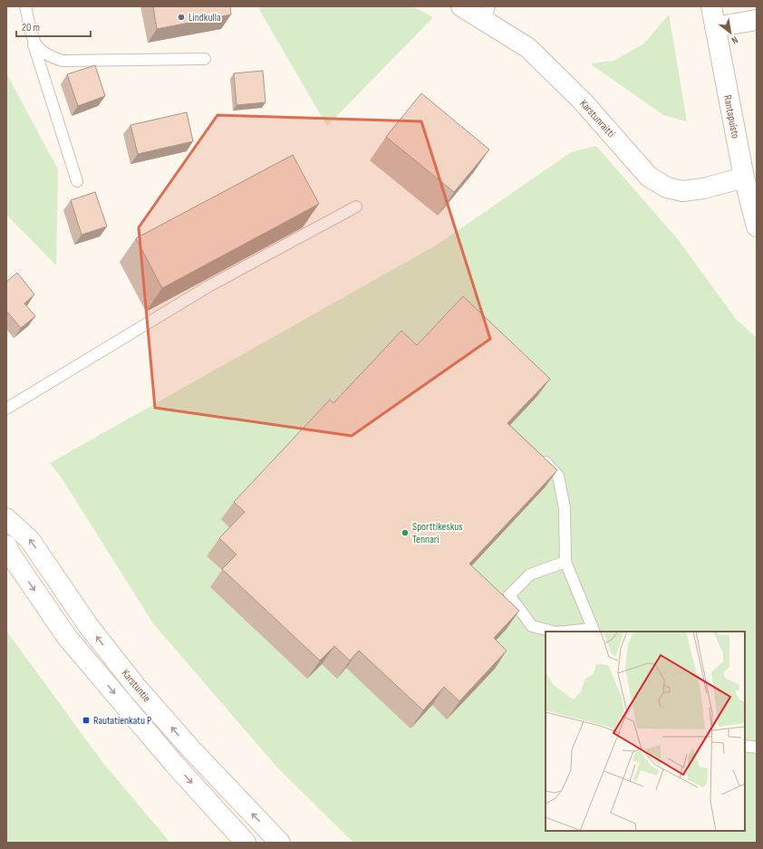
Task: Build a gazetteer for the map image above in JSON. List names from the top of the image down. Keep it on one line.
{"streets":{"main road":["Rantapuisto","Karstunraitti","Karstuntie"]},"crossings":[["Rantapuisto","Karstunraitti"]],"places":{"other":["Lindkulla","Sporttikeskus Tennari"],"transit":["Rautatienkatu P"]},"scale_bar":"20 m","north":"bottom right"}
